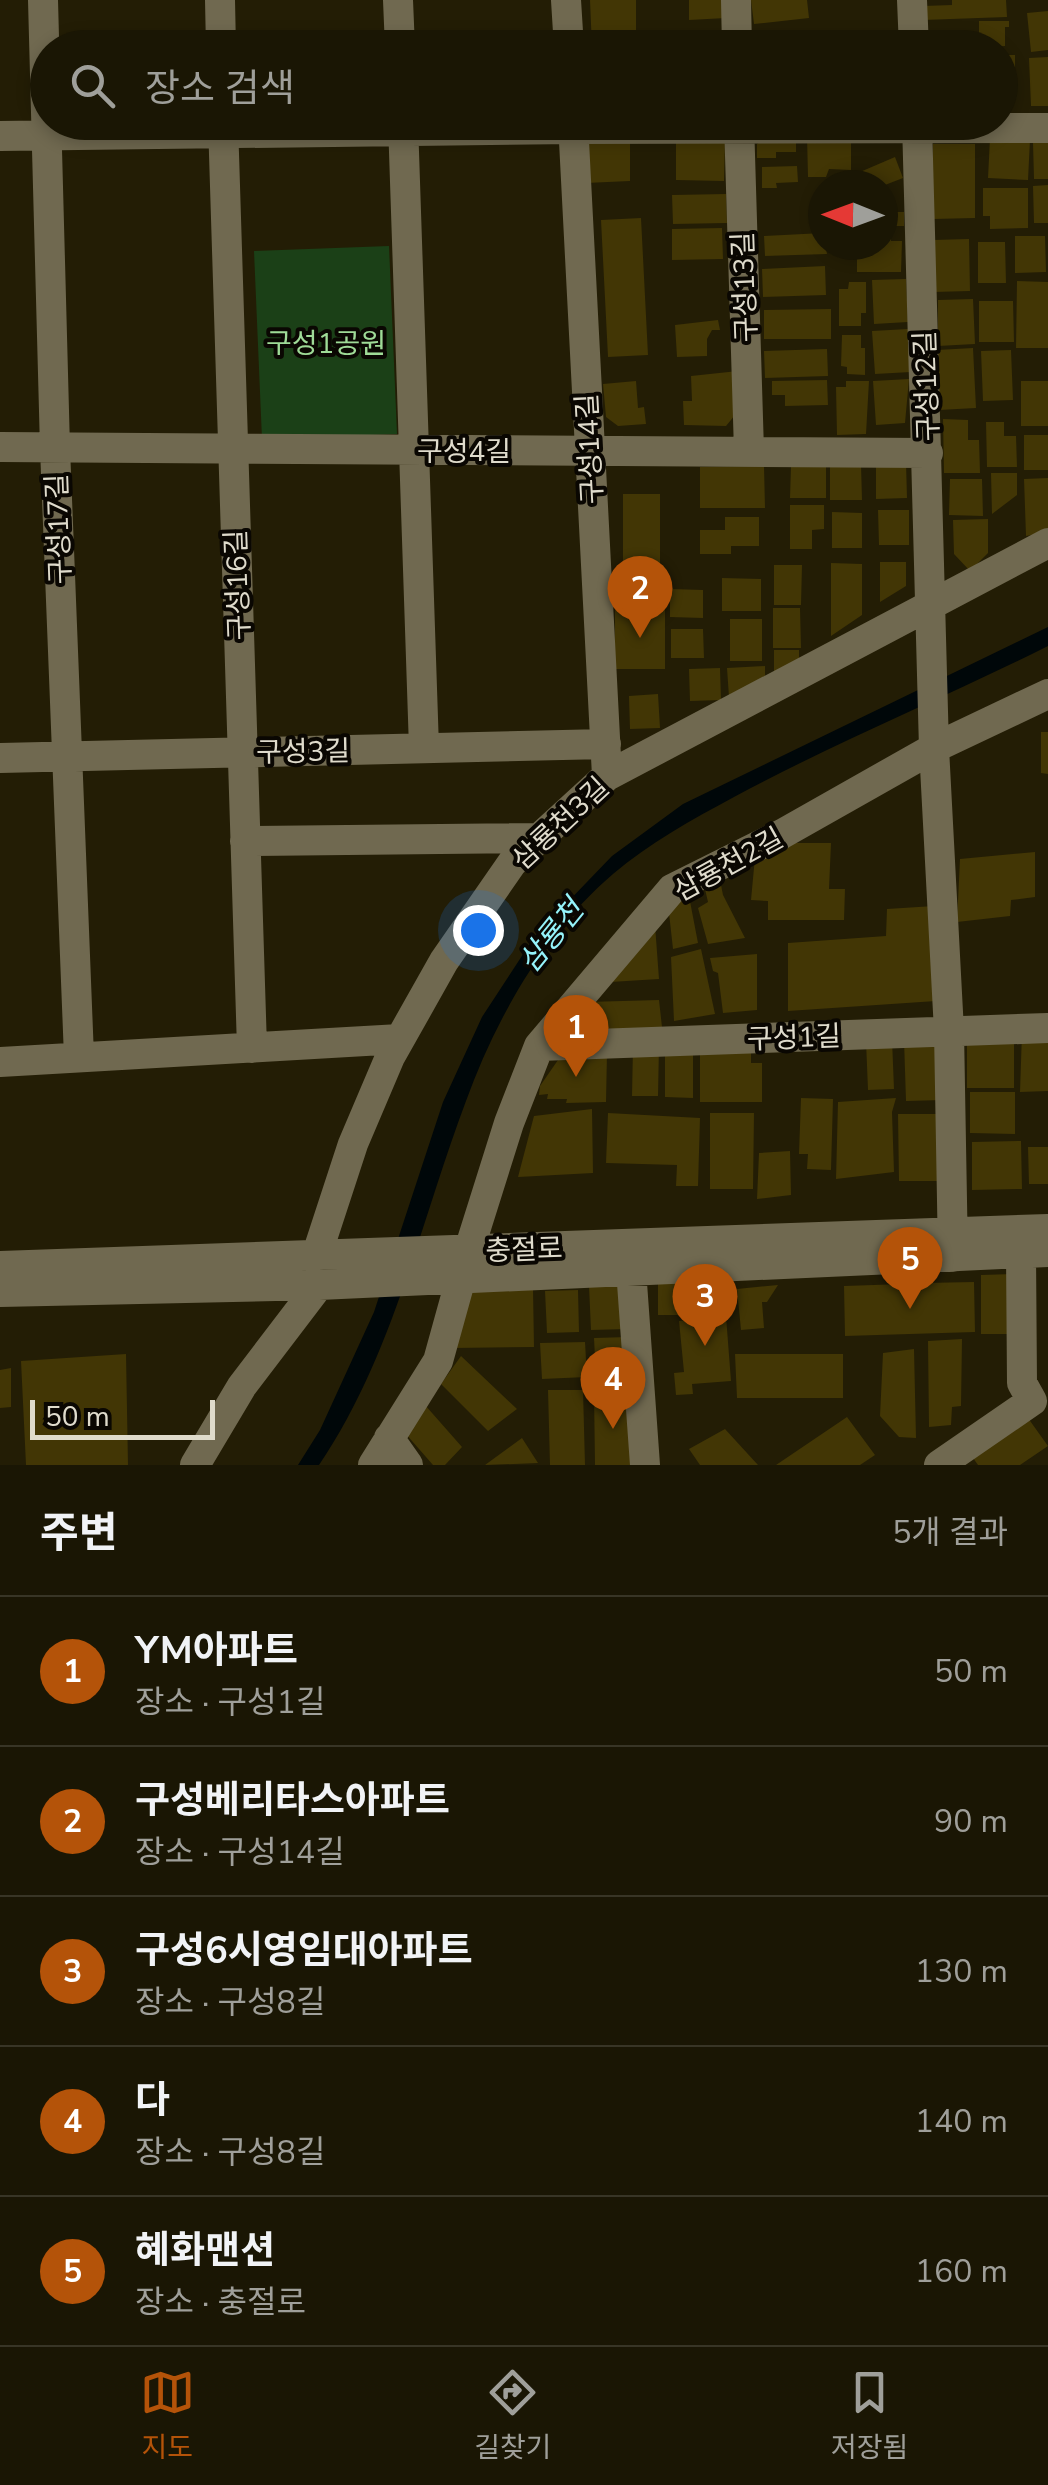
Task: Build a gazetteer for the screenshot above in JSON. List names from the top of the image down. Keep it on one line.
{"streets":{"street":["구성13길","구성12길","구성14길","구성4길","구성17길","구성16길","구성3길","삼룡천3길","삼룡천2길","구성1길","충절로"]},"crossings":[["구성13길","구성4길"],["구성12길","구성4길"],["구성12길","삼룡천3길"],["구성12길","삼룡천2길"],["구성14길","구성4길"],["구성14길","구성3길"],["구성14길","삼룡천3길"],["구성4길","구성17길"],["구성4길","구성16길"],["구성17길","구성3길"],["구성16길","구성3길"],["삼룡천2길","구성1길"],["삼룡천2길","충절로"]],"water":["삼룡천"],"parks":["구성1공원"],"scale_bar":"50 m","north":"left","page":{"search":"장소 검색","pins":["2","1","5","3","4"],"scale":"50 m","heading":["주변","5개 결과"],"list":[{"mark":"1","name":"YM아파트","note":"장소 · 구성1길","value":"50 m"},{"mark":"2","name":"구성베리타스아파트","note":"장소 · 구성14길","value":"90 m"},{"mark":"3","name":"구성6시영임대아파트","note":"장소 · 구성8길","value":"130 m"},{"mark":"4","name":"다","note":"장소 · 구성8길","value":"140 m"},{"mark":"5","name":"혜화맨션","note":"장소 · 충절로","value":"160 m"}],"nav":["지도","길찾기","저장됨"]}}
